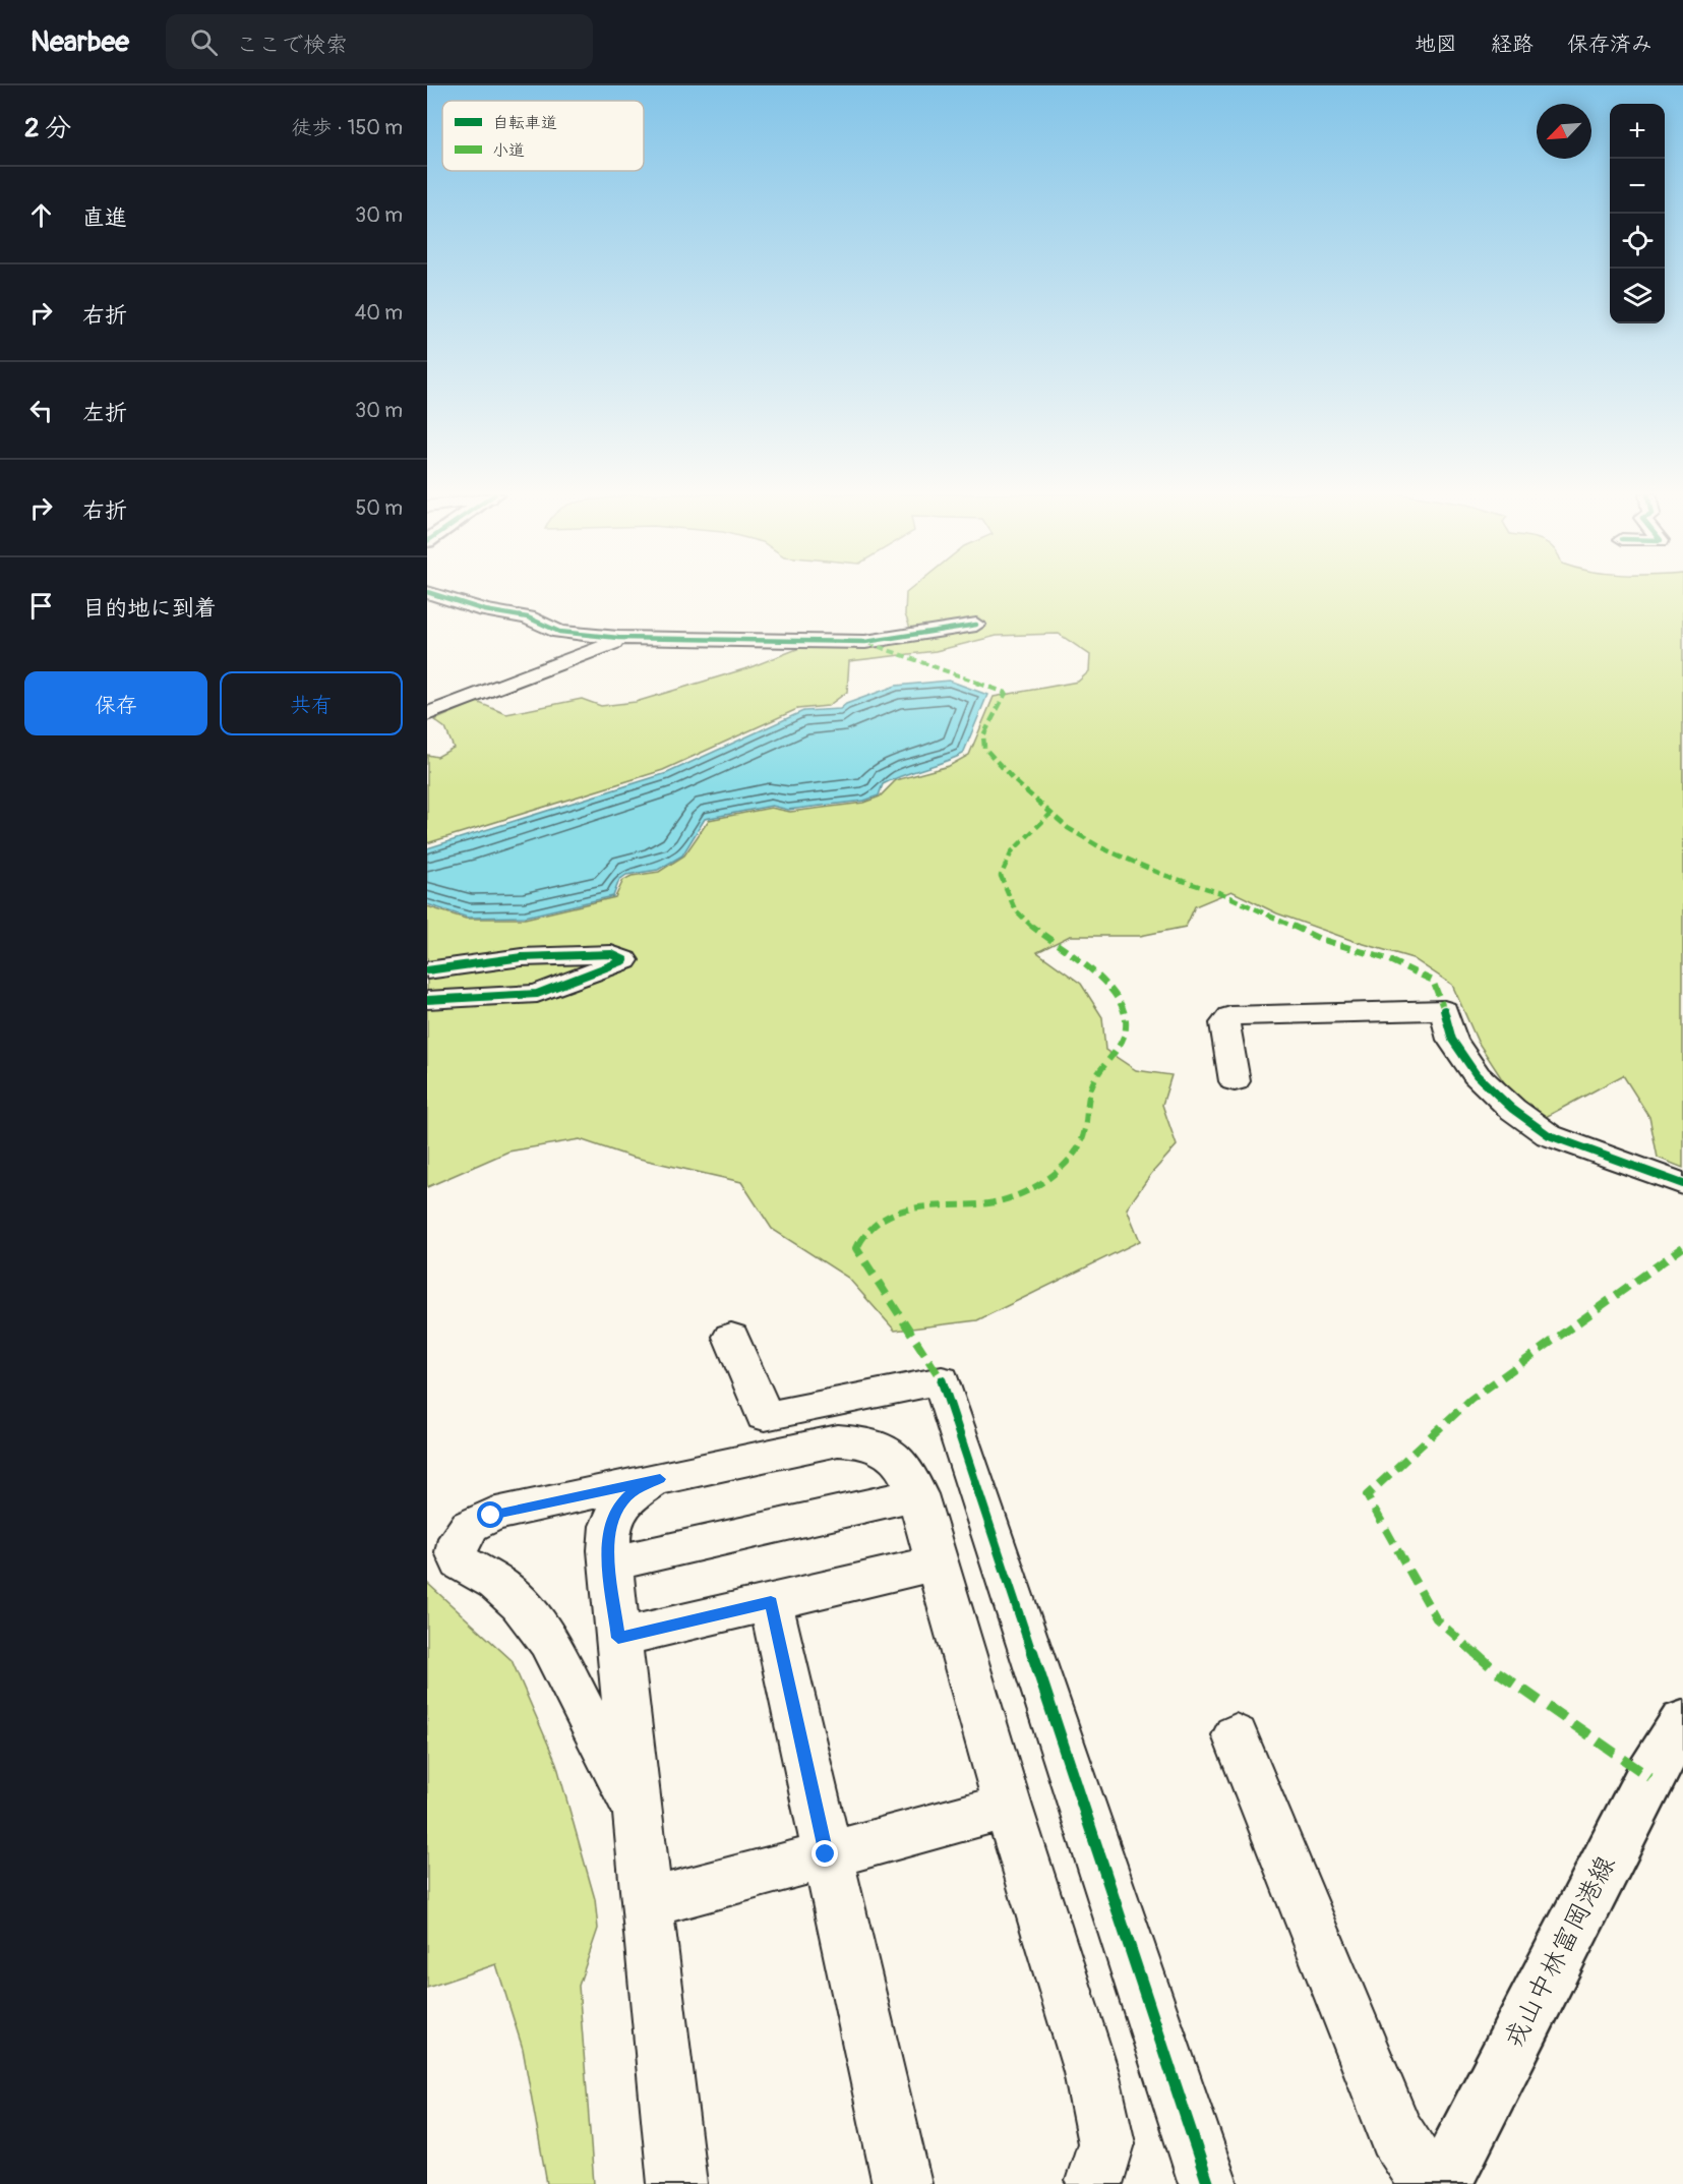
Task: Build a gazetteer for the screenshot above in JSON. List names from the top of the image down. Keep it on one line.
{"streets":{"main road":["戎山中林富岡港線"]},"legend":["自転車道","小道"],"north":"bottom left","page":{"header":"Nearbee","search":"ここで検索","nav":["地図","経路","保存済み"],"heading":["2 分","徒歩 · 150 m"],"map_buttons":["+","−"],"list":[["直進","30 m"],["右折","40 m"],["左折","30 m"],["右折","50 m"],"目的地に到着"],"buttons":["保存","共有"]}}
